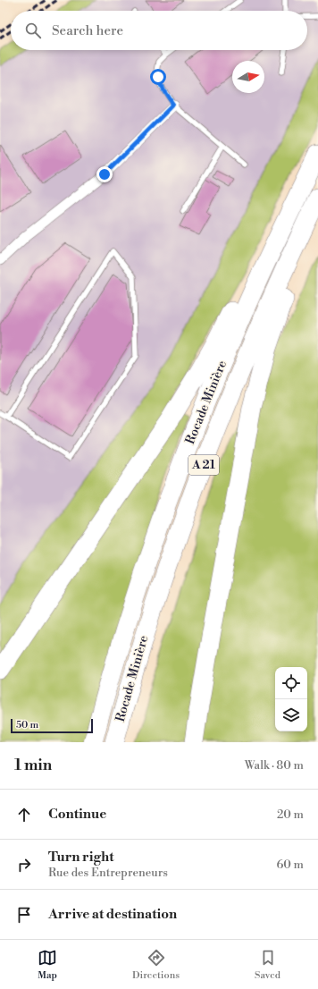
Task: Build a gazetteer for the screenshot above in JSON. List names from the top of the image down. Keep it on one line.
{"streets":{"highway":["Rocade Minière","A 21"]},"scale_bar":"50 m","north":"right","page":{"search":"Search here","scale":"50 m","heading":["1 min","Walk · 80 m"],"list":[["Continue","20 m"],["Turn right","Rue des Entrepreneurs","60 m"],"Arrive at destination"],"nav":["Map","Directions","Saved"]}}
